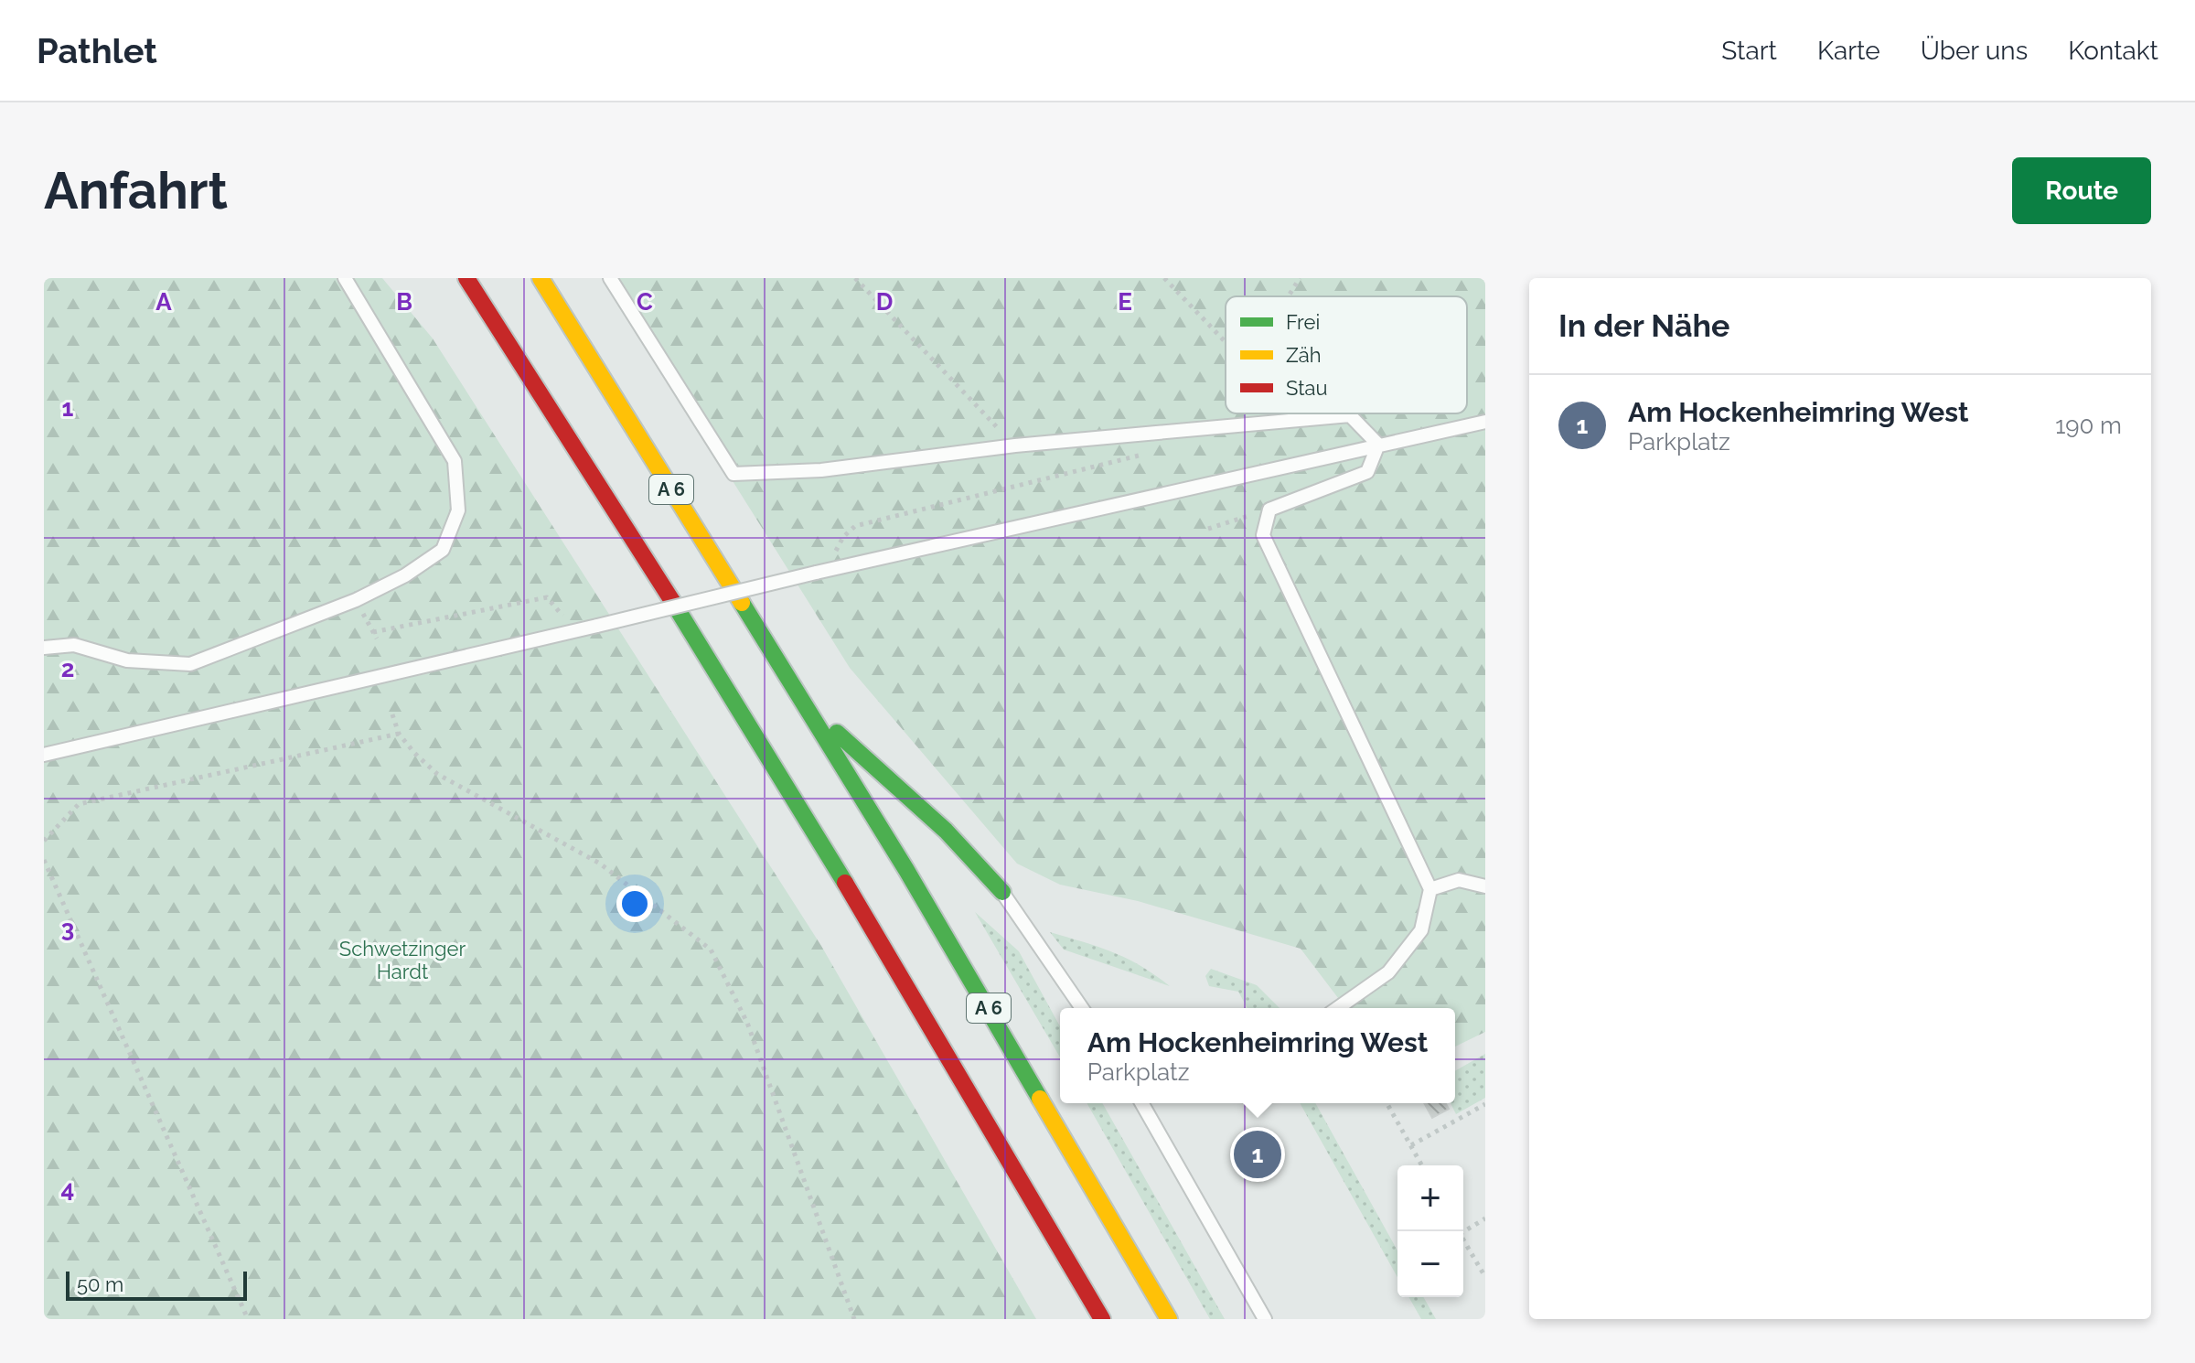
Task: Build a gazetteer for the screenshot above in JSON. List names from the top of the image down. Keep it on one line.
{"streets":{"highway":["A 6"]},"parks":["Schwetzinger Hardt"],"legend":["Frei","Zäh","Stau"],"scale_bar":"50 m","page":{"header":"Pathlet","nav":["Start","Karte","Über uns","Kontakt"],"buttons":"Route","title":"Anfahrt","heading":"In der Nähe","list":[{"mark":"1","name":"Am Hockenheimring West","note":"Parkplatz","value":"190 m"}],"popup":["Am Hockenheimring West","Parkplatz"],"pins":"1","map_buttons":["+","−"],"scale":"50 m"},"grid":{"columns":["A","B","C","D","E"],"rows":["1","2","3","4"]}}
